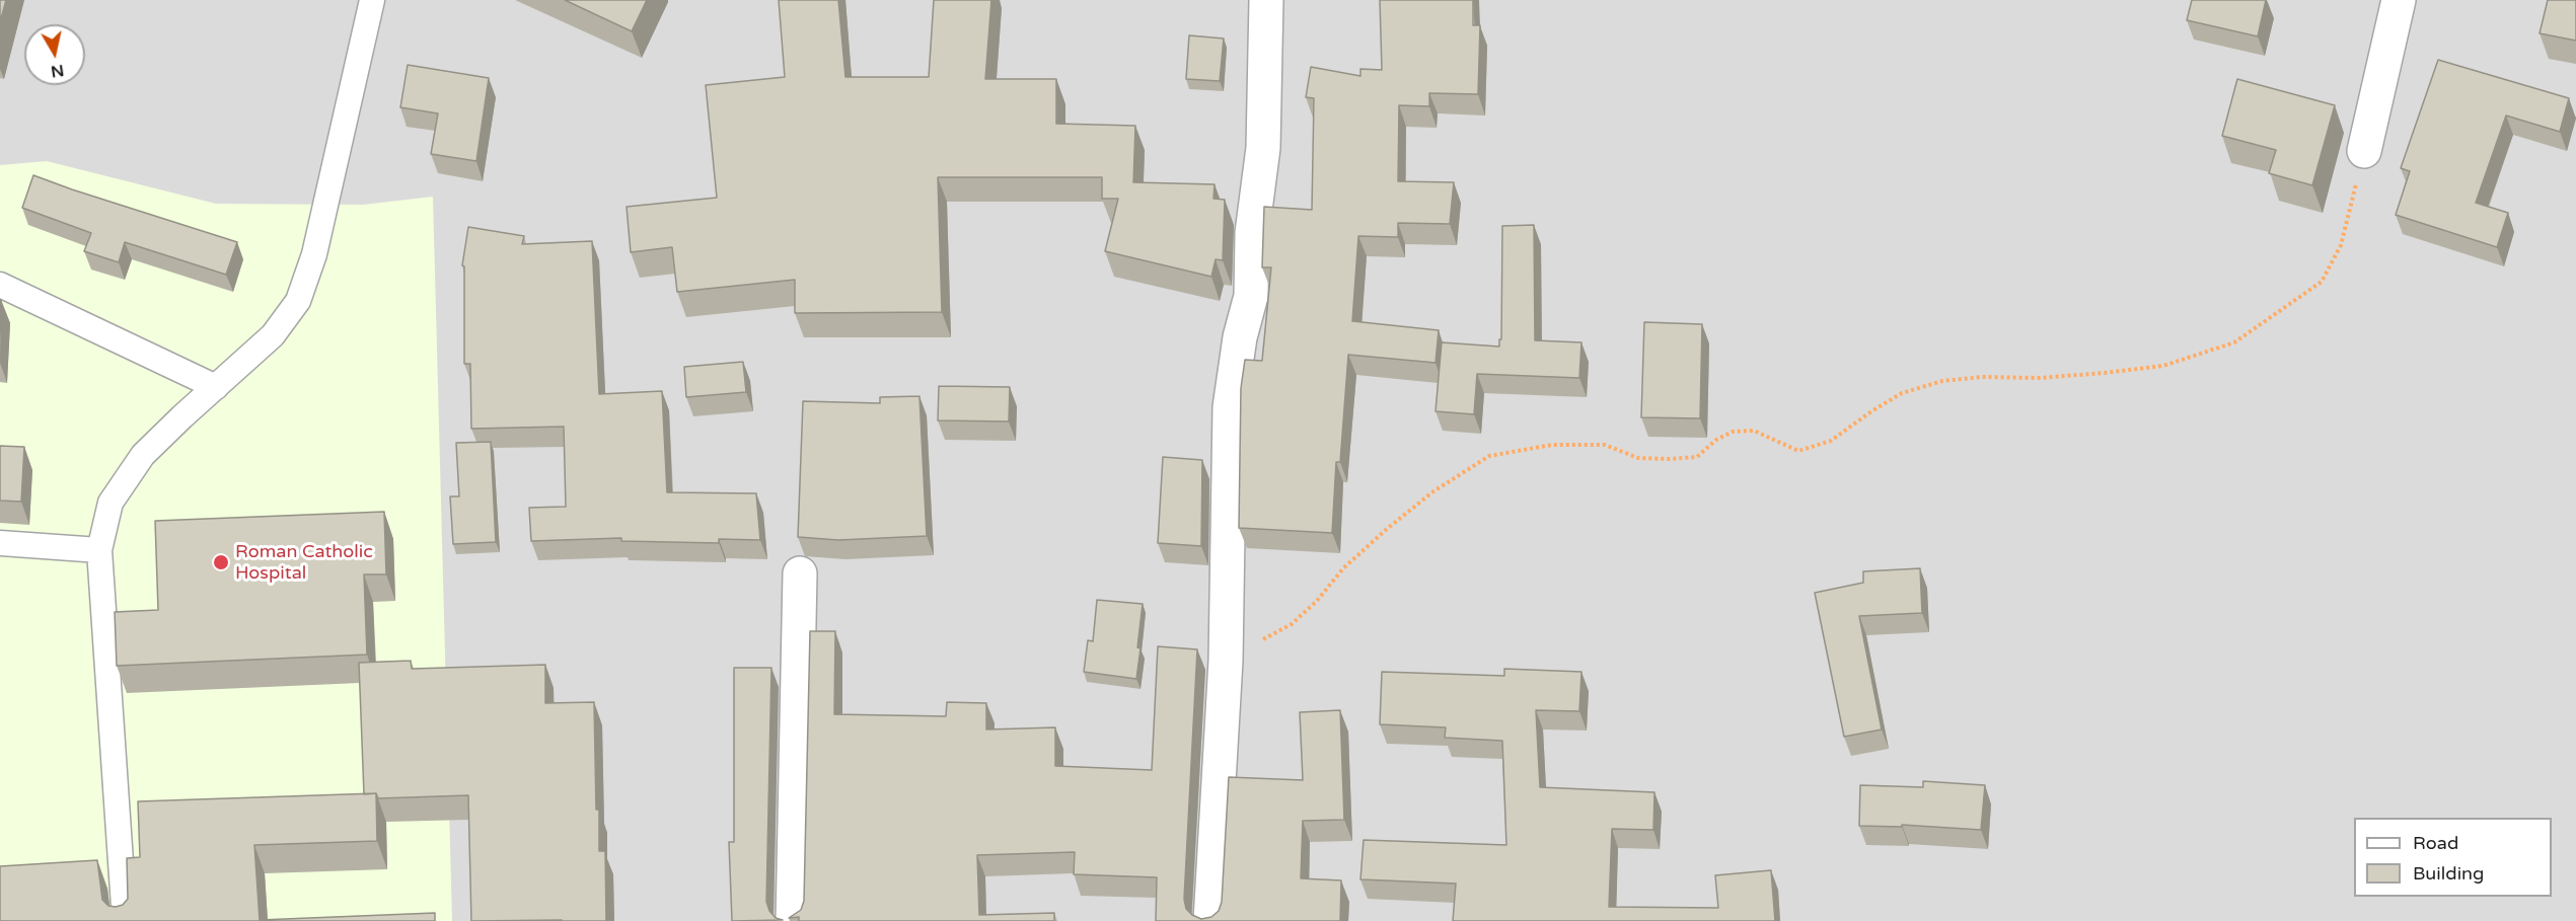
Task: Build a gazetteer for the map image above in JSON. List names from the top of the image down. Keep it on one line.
{"places":["Roman Catholic Hospital"],"legend":["Road","Building"],"north":"bottom"}
